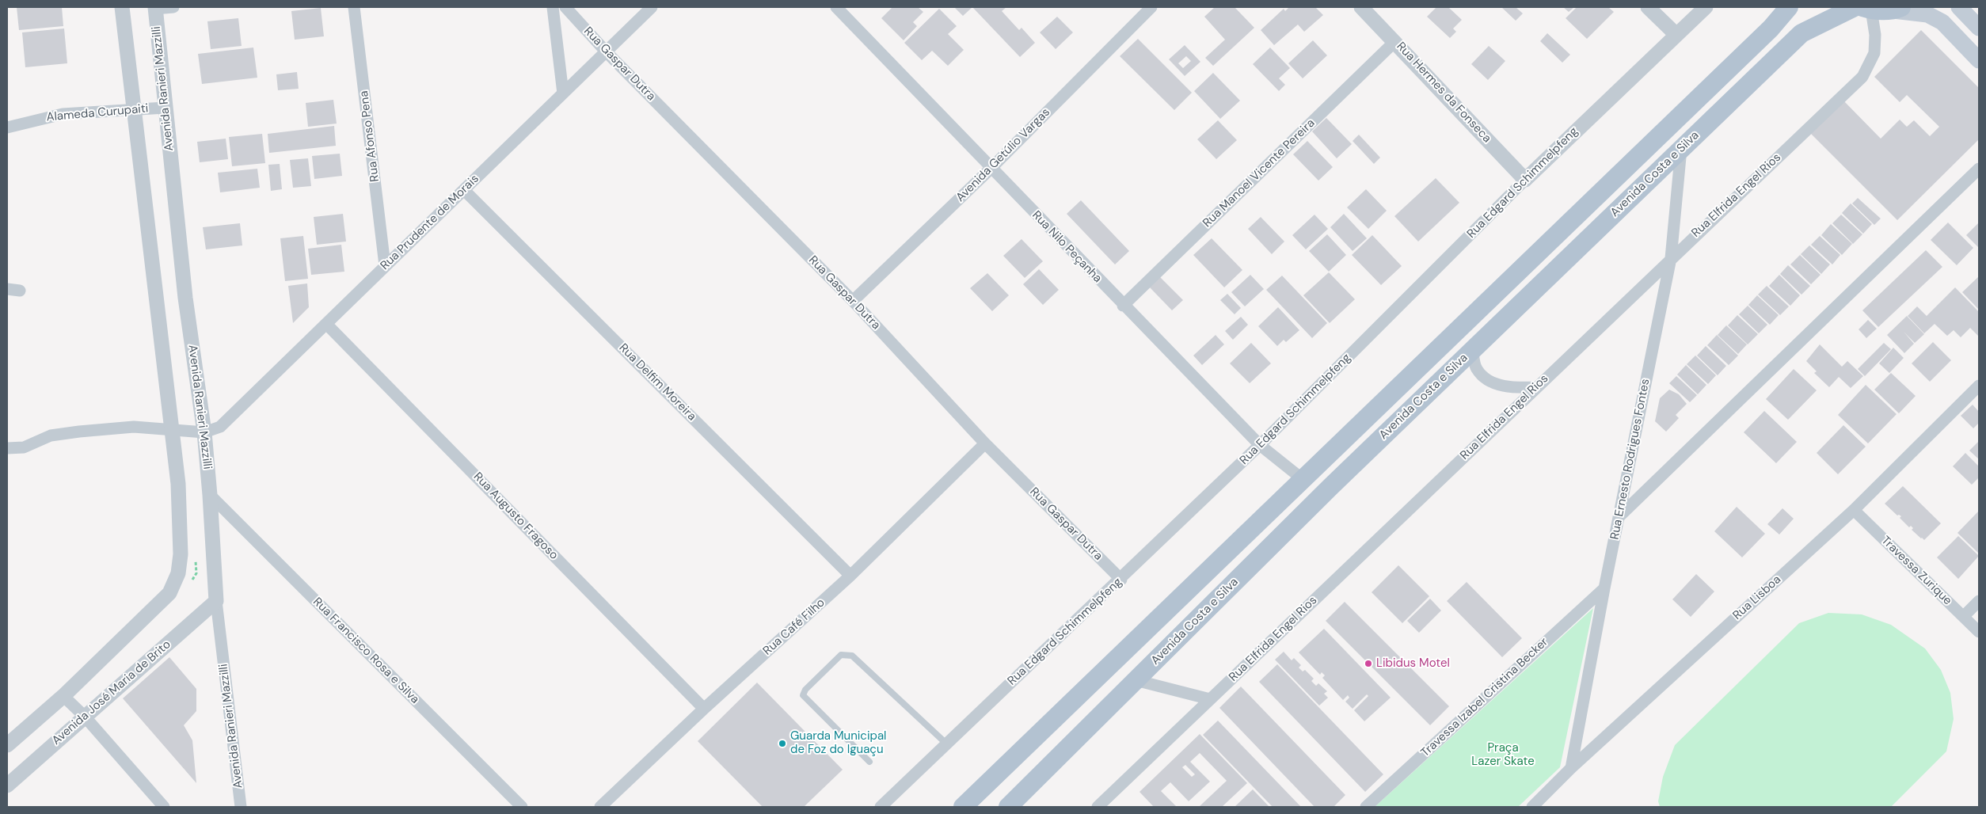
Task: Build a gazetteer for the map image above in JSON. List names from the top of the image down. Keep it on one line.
{"streets":{"main road":["Avenida Costa e Silva"],"street":["Rua Gaspar Dutra","Avenida Ranieri Mazzilli","Rua Hermes da Fonseca","Alameda Curupaiti","Rua Afonso Pena","Avenida Getúlio Vargas","Rua Manoel Vicente Pereira","Rua Edgard Schimmelpfeng","Rua Elfrida Engel Rios","Rua Prudente de Morais","Rua Nilo Peçanha","Rua Delfim Moreira","Rua Ernesto Rodrigues Fontes","Rua Augusto Fragoso","Travessa Zurique","Rua Lisboa","Rua Café Filho","Rua Francisco Rosa e Silva","Avenida José Maria de Brito","Travessa Izabel Cristina Becker"]},"crossings":[["Rua Gaspar Dutra","Avenida Getúlio Vargas"],["Rua Gaspar Dutra","Rua Edgard Schimmelpfeng"],["Rua Gaspar Dutra","Rua Prudente de Morais"],["Rua Gaspar Dutra","Rua Café Filho"],["Avenida Ranieri Mazzilli","Alameda Curupaiti"],["Avenida Ranieri Mazzilli","Rua Prudente de Morais"],["Avenida Ranieri Mazzilli","Rua Francisco Rosa e Silva"],["Avenida Ranieri Mazzilli","Avenida José Maria de Brito"],["Rua Hermes da Fonseca","Rua Manoel Vicente Pereira"],["Rua Hermes da Fonseca","Rua Edgard Schimmelpfeng"],["Rua Afonso Pena","Rua Prudente de Morais"],["Avenida Getúlio Vargas","Rua Nilo Peçanha"],["Rua Manoel Vicente Pereira","Rua Nilo Peçanha"],["Avenida Costa e Silva","Rua Elfrida Engel Rios"],["Avenida Costa e Silva","Rua Nilo Peçanha"],["Avenida Costa e Silva","Rua Ernesto Rodrigues Fontes"],["Rua Edgard Schimmelpfeng","Rua Nilo Peçanha"],["Rua Elfrida Engel Rios","Rua Ernesto Rodrigues Fontes"],["Rua Prudente de Morais","Rua Delfim Moreira"],["Rua Prudente de Morais","Rua Augusto Fragoso"],["Rua Delfim Moreira","Rua Café Filho"],["Rua Ernesto Rodrigues Fontes","Rua Lisboa"],["Rua Ernesto Rodrigues Fontes","Travessa Izabel Cristina Becker"],["Rua Augusto Fragoso","Rua Café Filho"],["Travessa Zurique","Rua Lisboa"]],"parks":["Praça Lazer Skate"],"places":["Libidus Motel","Guarda Municipal de Foz do Iguaçu"]}
